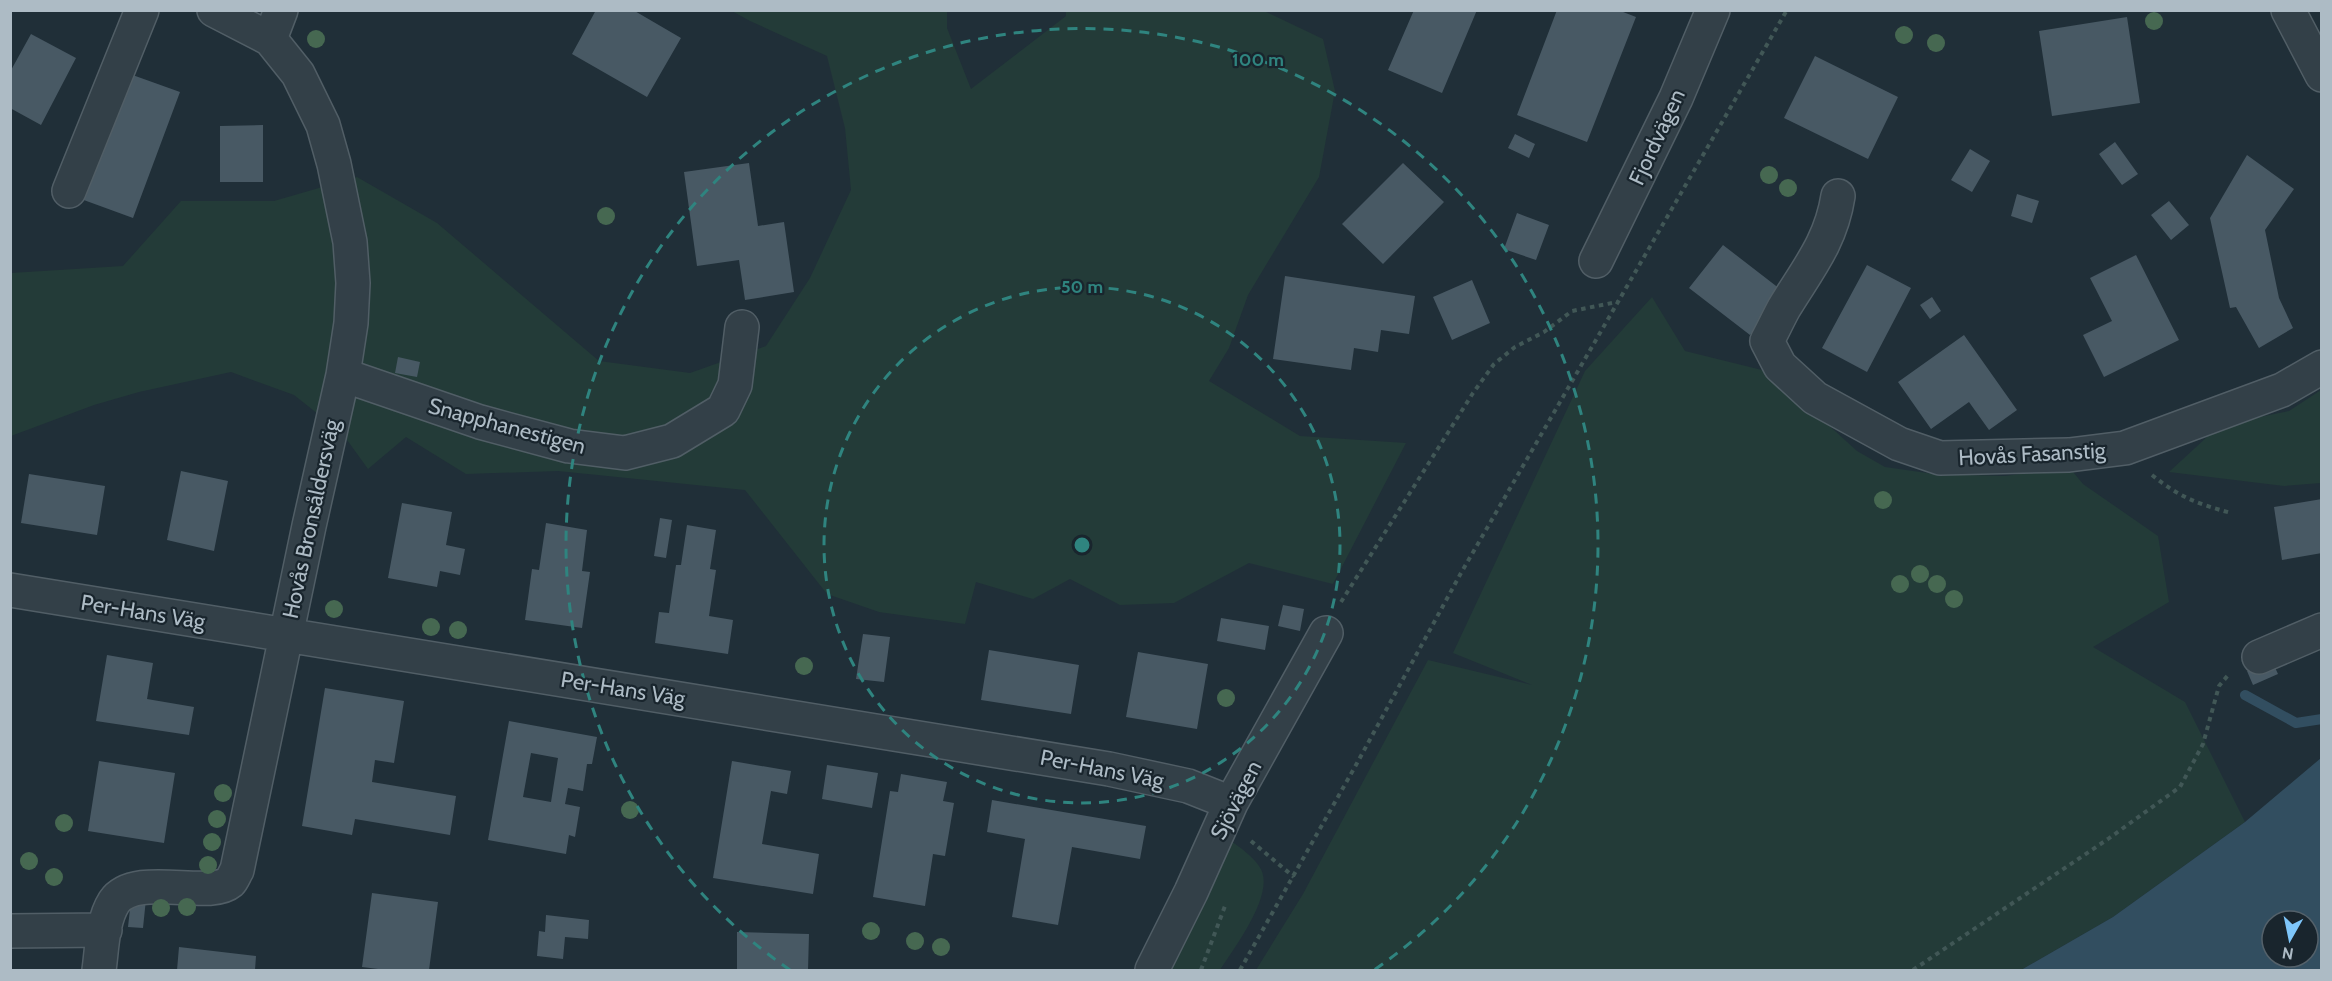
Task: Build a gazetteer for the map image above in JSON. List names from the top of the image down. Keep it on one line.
{"streets":{"street":["Fjordvägen","Snapphanestigen","Hovås Fasanstig","Hovås Bronsåldersväg","Per-Hans Väg","Sjövägen"]},"crossings":[["Snapphanestigen","Hovås Bronsåldersväg"],["Hovås Bronsåldersväg","Per-Hans Väg"],["Per-Hans Väg","Sjövägen"]],"north":"bottom","rings":["100 m","50 m"]}
